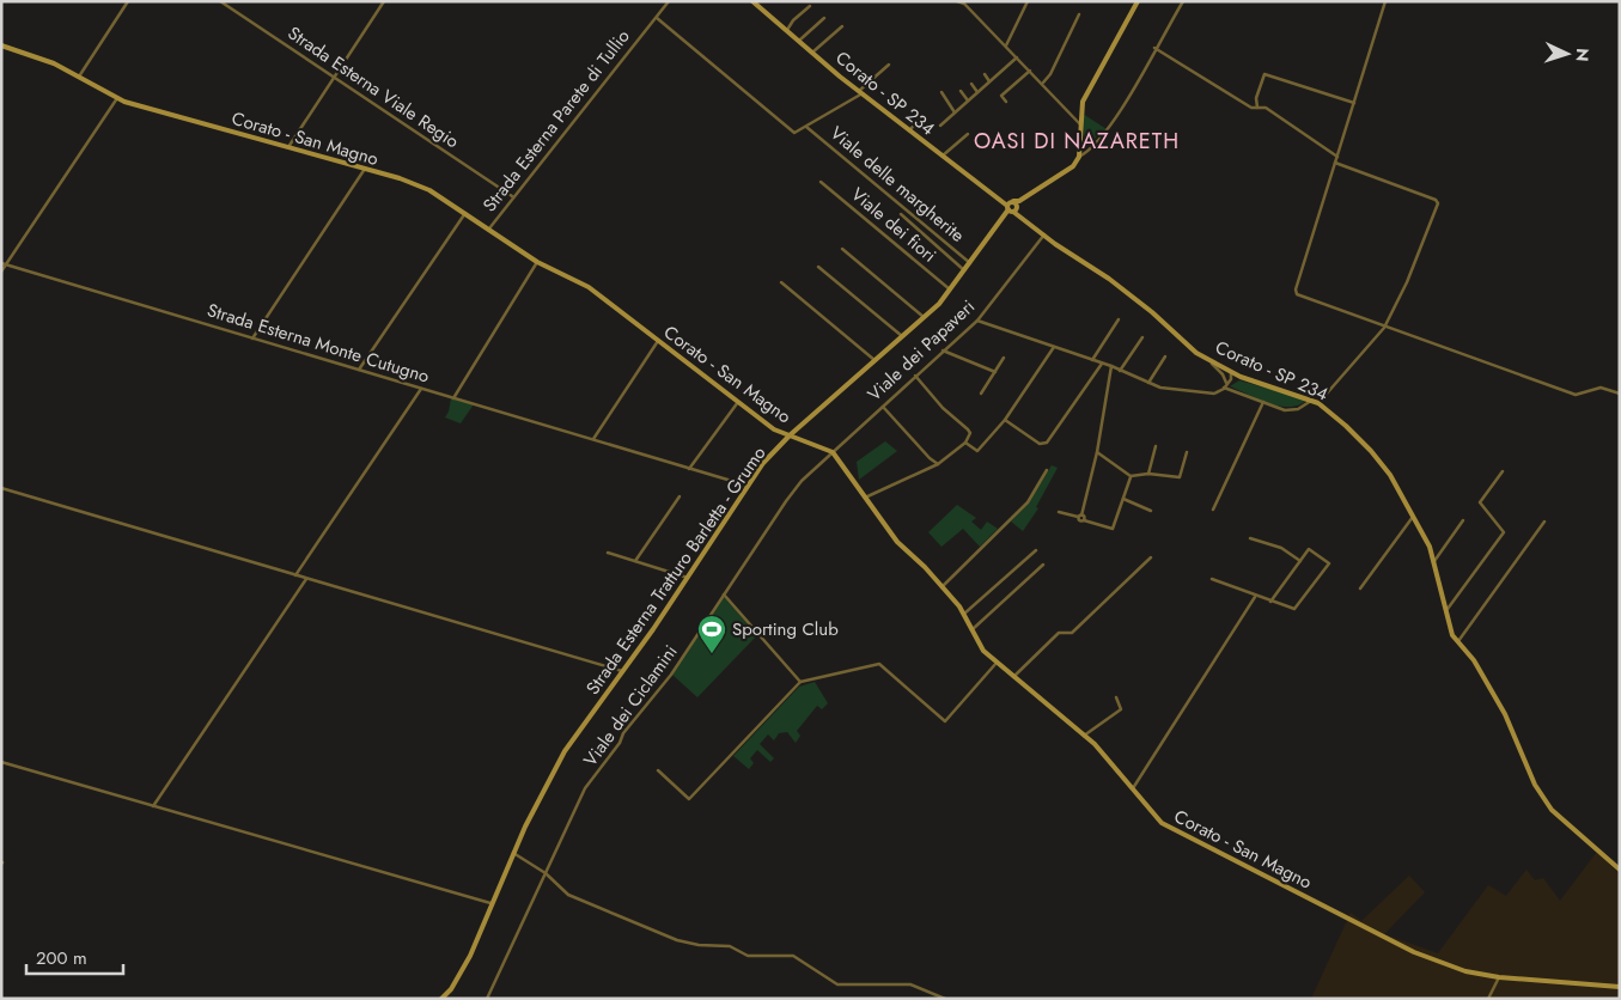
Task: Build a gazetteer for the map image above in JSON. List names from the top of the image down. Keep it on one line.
{"streets":{"main road":["Corato - SP 234","Corato - San Magno","Strada Esterna Tratturo Barletta - Grumo"],"street":["Strada Esterna Viale Regio","Strada Esterna Parete di Tullio","Viale delle margherite","Viale dei fiori","Strada Esterna Monte Cutugno","Viale dei Papaveri","Viale dei Ciclamini"]},"crossings":[["Strada Esterna Viale Regio","Strada Esterna Parete di Tullio"],["Corato - SP 234","Viale dei Papaveri"],["Corato - SP 234","Strada Esterna Tratturo Barletta - Grumo"],["Strada Esterna Parete di Tullio","Corato - San Magno"],["Corato - San Magno","Viale dei Papaveri"],["Corato - San Magno","Strada Esterna Tratturo Barletta - Grumo"],["Corato - San Magno","Viale dei Ciclamini"],["Viale delle margherite","Strada Esterna Tratturo Barletta - Grumo"],["Viale dei fiori","Strada Esterna Tratturo Barletta - Grumo"],["Strada Esterna Monte Cutugno","Strada Esterna Tratturo Barletta - Grumo"],["Viale dei Papaveri","Viale dei Ciclamini"]],"districts":["OASI DI NAZARETH"],"places":{"sports":["Sporting Club"]},"scale_bar":"200 m","north":"right"}
